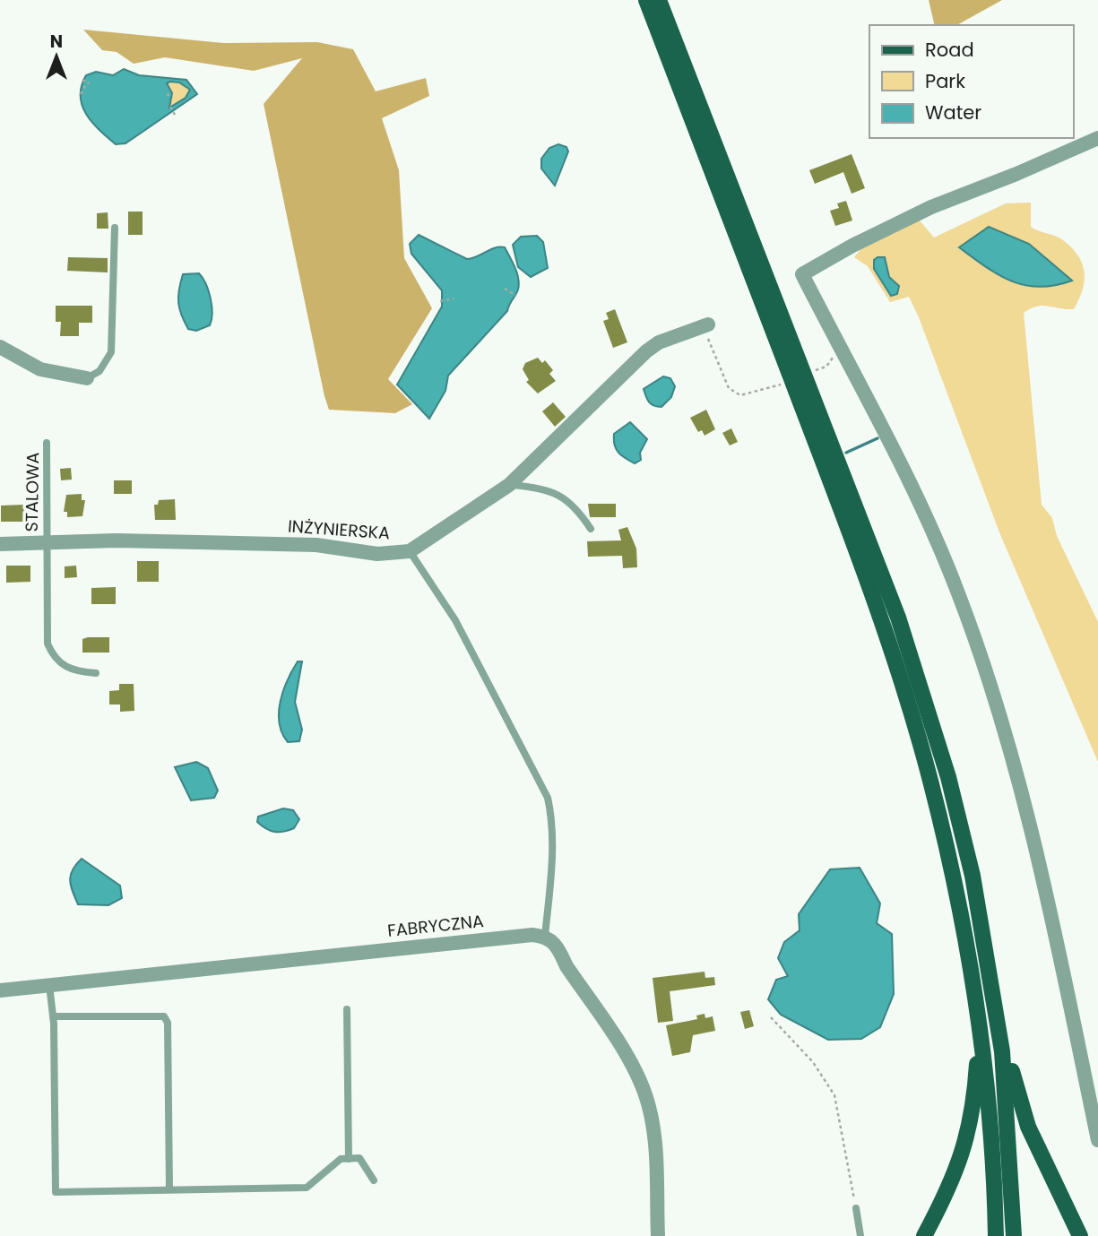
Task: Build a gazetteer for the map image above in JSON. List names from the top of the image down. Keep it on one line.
{"streets":{"street":["INŻYNIERSKA","FABRYCZNA"],"lane":["STALOWA"]},"crossings":[["STALOWA","INŻYNIERSKA"]],"legend":["Road","Park","Water"],"north":"top"}
